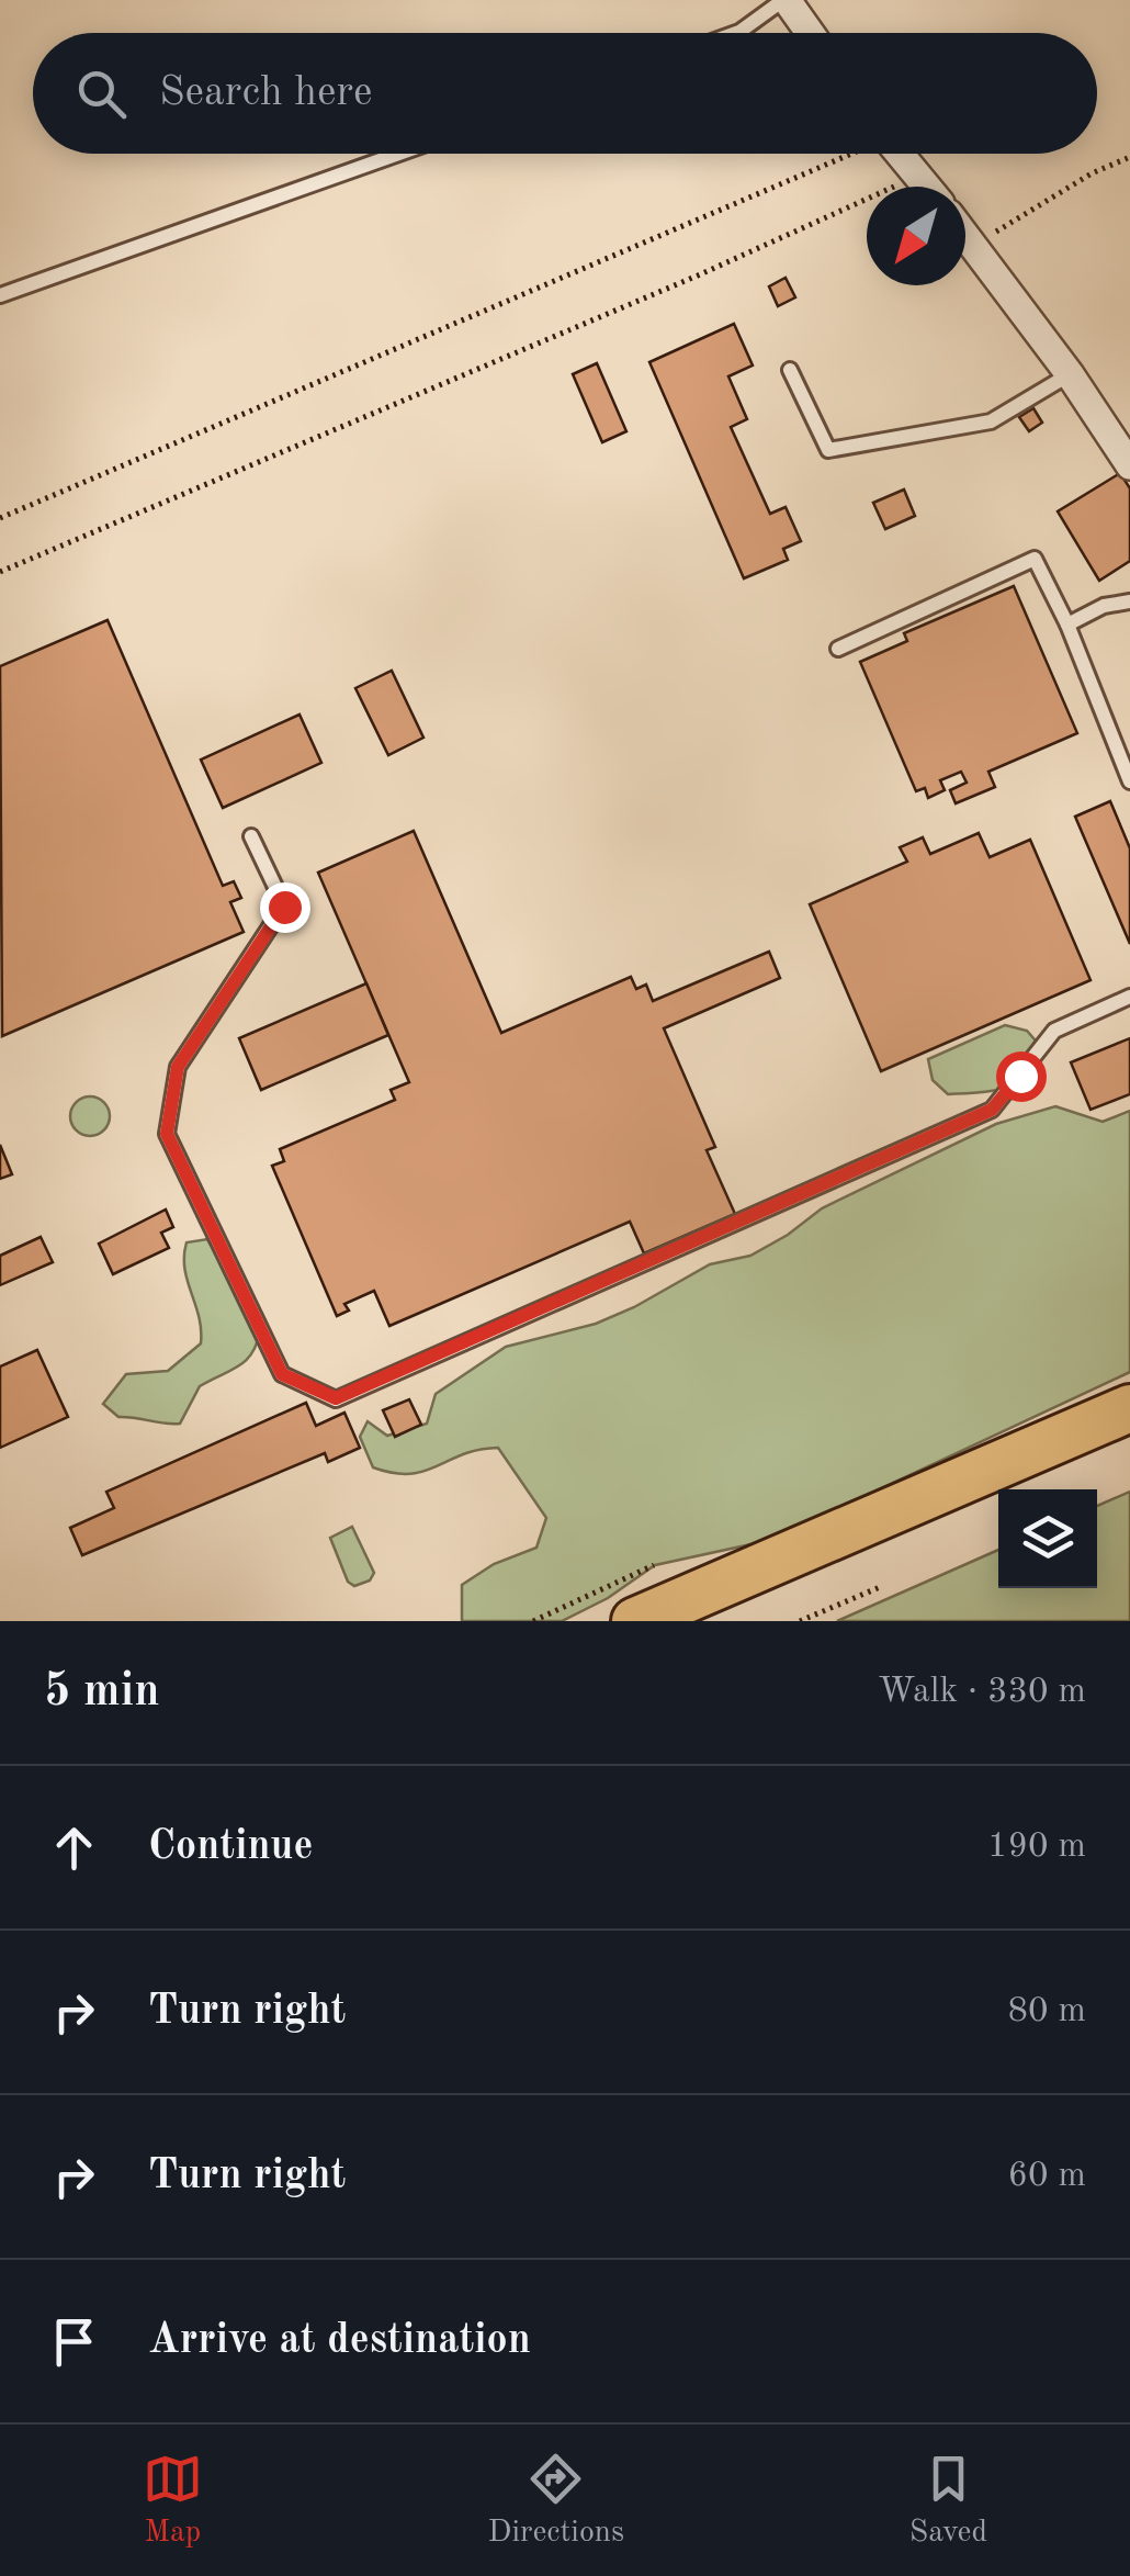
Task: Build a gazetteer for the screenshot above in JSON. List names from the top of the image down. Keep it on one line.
{"north":"bottom left","page":{"search":"Search here","heading":["5 min","Walk · 330 m"],"list":[["Continue","190 m"],["Turn right","80 m"],["Turn right","60 m"],"Arrive at destination"],"nav":["Map","Directions","Saved"]}}
